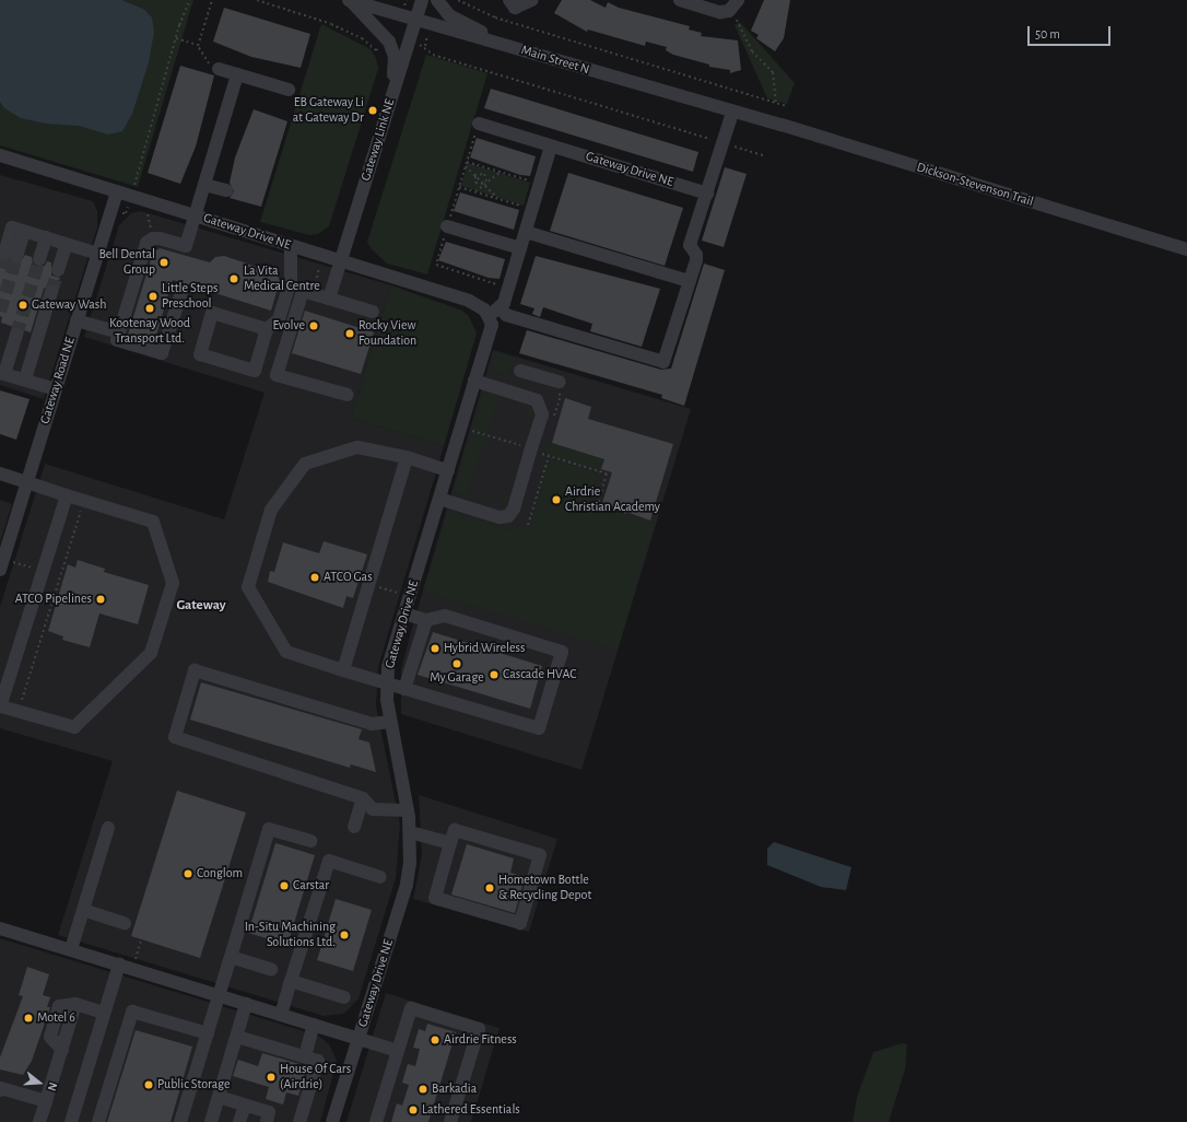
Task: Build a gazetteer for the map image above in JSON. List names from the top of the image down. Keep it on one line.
{"streets":{"street":["Main Street N","Gateway Link NE","Gateway Drive NE","Dickson-Stevenson Trail","Gateway Road NE"]},"crossings":[["Main Street N","Gateway Link NE"],["Main Street N","Dickson-Stevenson Trail"],["Gateway Link NE","Gateway Drive NE"],["Gateway Drive NE","Gateway Road NE"]],"districts":["Gateway"],"places":["EB Gateway Li at Gateway Dr","Bell Dental Group","La Vita Medical Centre","Little Steps Preschool","Gateway Wash","Kootenay Wood Transport Ltd.","Evolve","Rocky View Foundation","Airdrie Christian Academy","ATCO Gas","ATCO Pipelines","Hybrid Wireless","My Garage","Cascade HVAC","Conglom","Carstar","Hometown Bottle & Recycling Depot","In-Situ Machining Solutions Ltd.","Motel 6","Airdrie Fitness","House Of Cars (Airdrie)","Public Storage","Barkadia","Lathered Essentials"],"scale_bar":"50 m","north":"right"}
